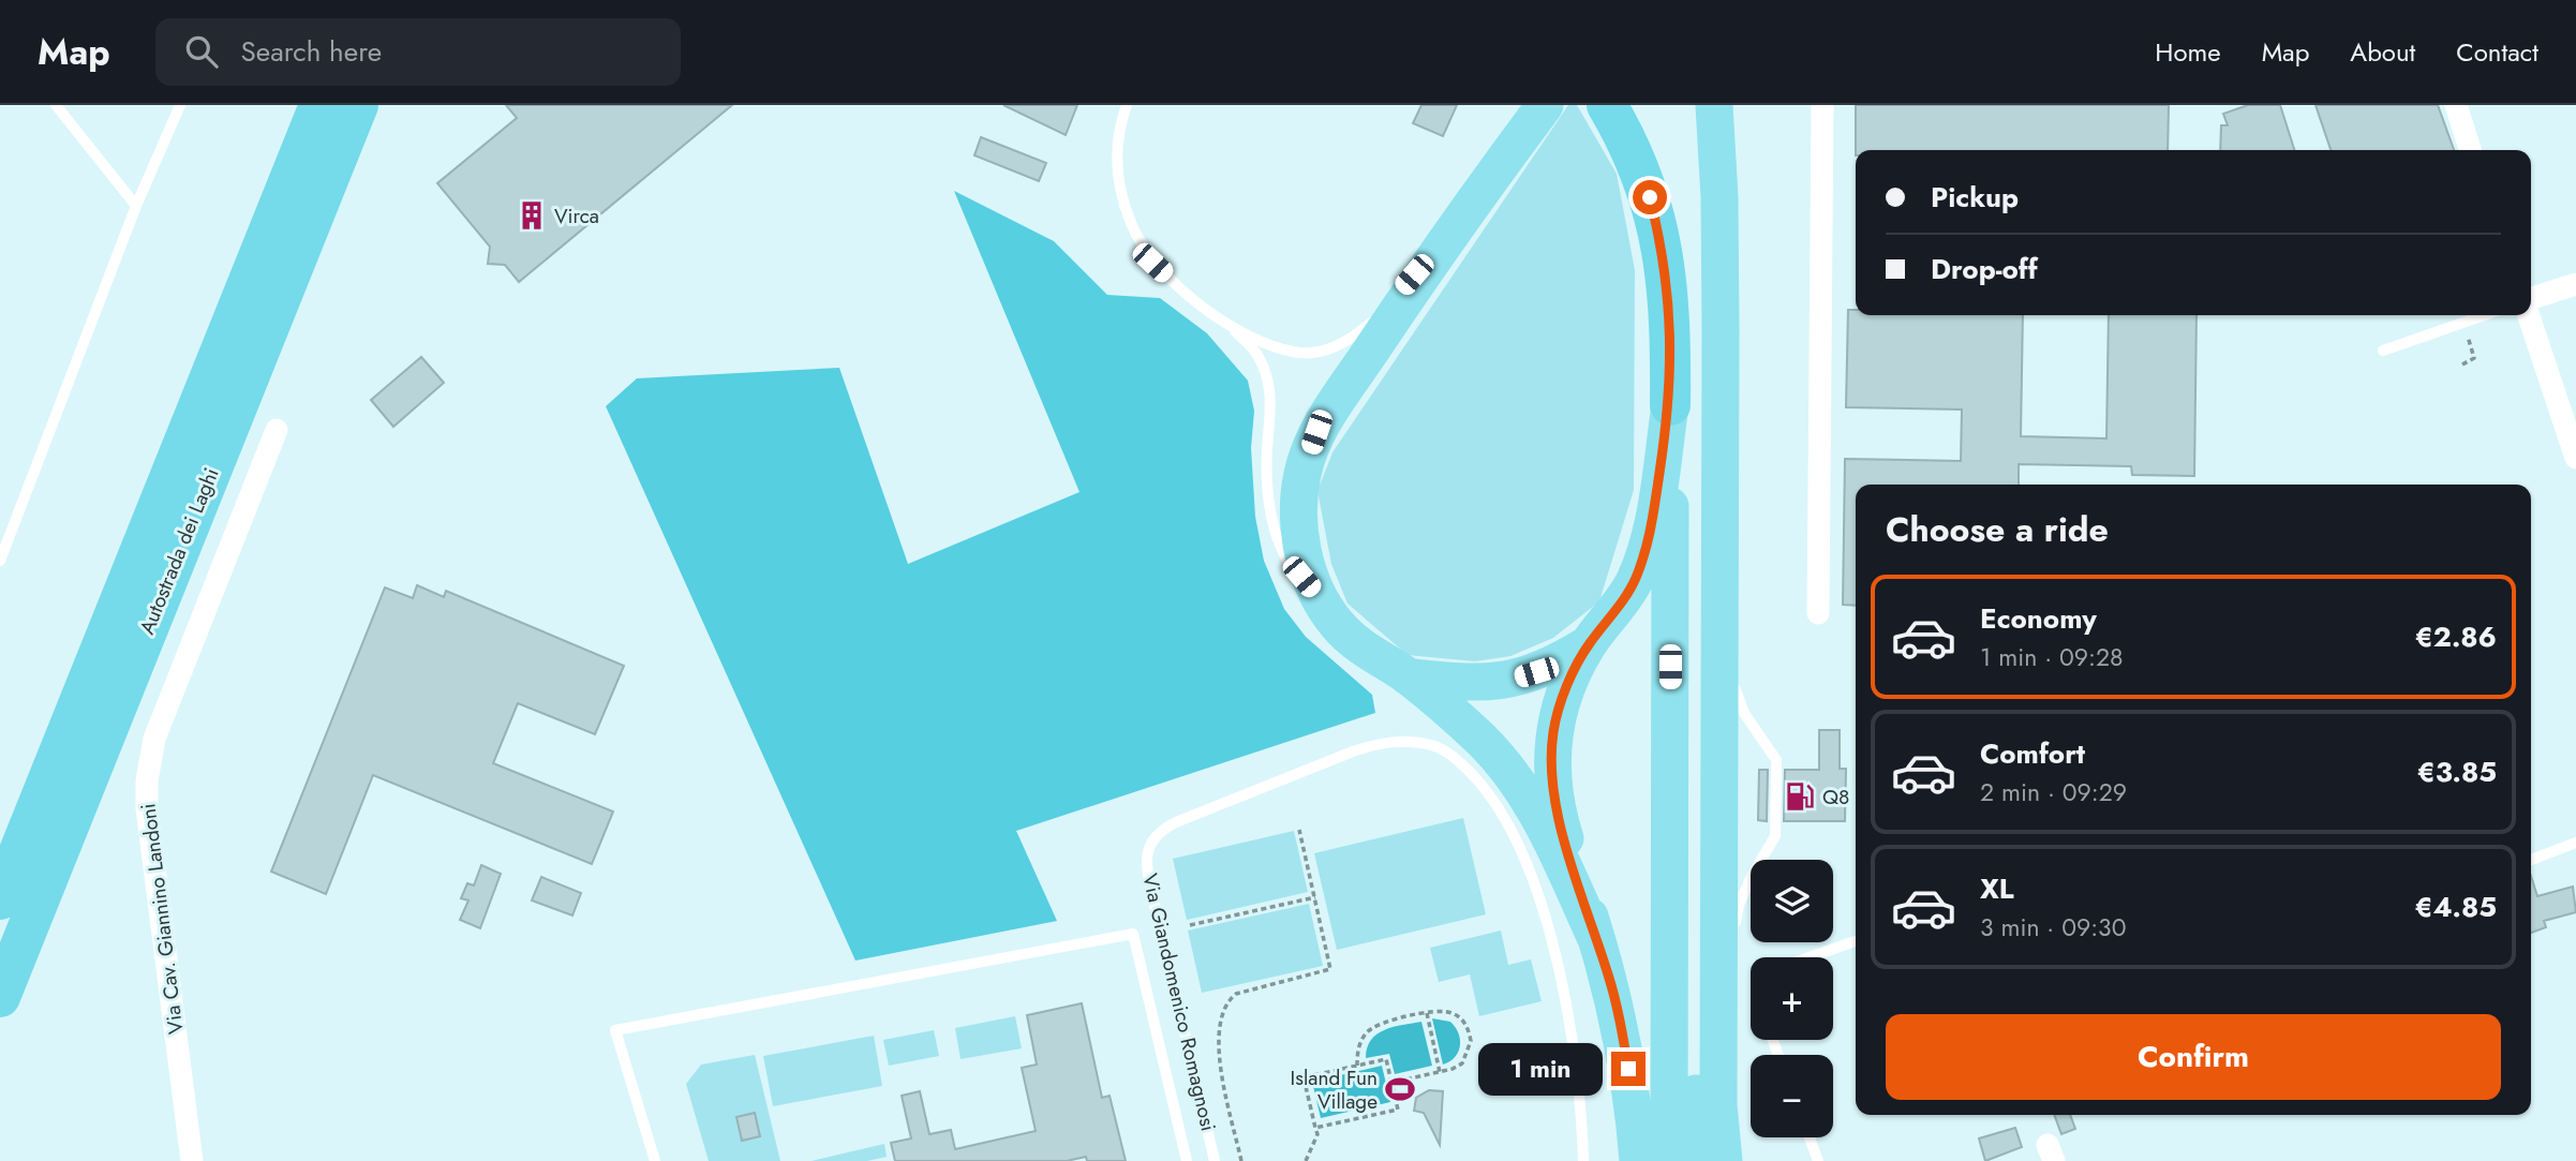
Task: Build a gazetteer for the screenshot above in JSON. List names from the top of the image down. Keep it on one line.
{"streets":{"highway":["Autostrada dei Laghi"],"street":["Via Cav. Giannino Landoni"],"lane":["Via Giandomenico Romagnosi"]},"places":{"building":["Virca"],"fuel station":["Q8"],"sports":["Island Fun Village"]},"page":{"header":"Map","search":"Search here","nav":["Home","Map","About","Contact"],"banner":["Pickup","Drop-off"],"heading":"Choose a ride","list":[{"name":"Economy","note":"1 min · 09:28","value":"€2.86"},{"name":"Comfort","note":"2 min · 09:29","value":"€3.85"},{"name":"XL","note":"3 min · 09:30","value":"€4.85"}],"map_buttons":["+","−"],"buttons":"Confirm","bubble":"1 min"}}
